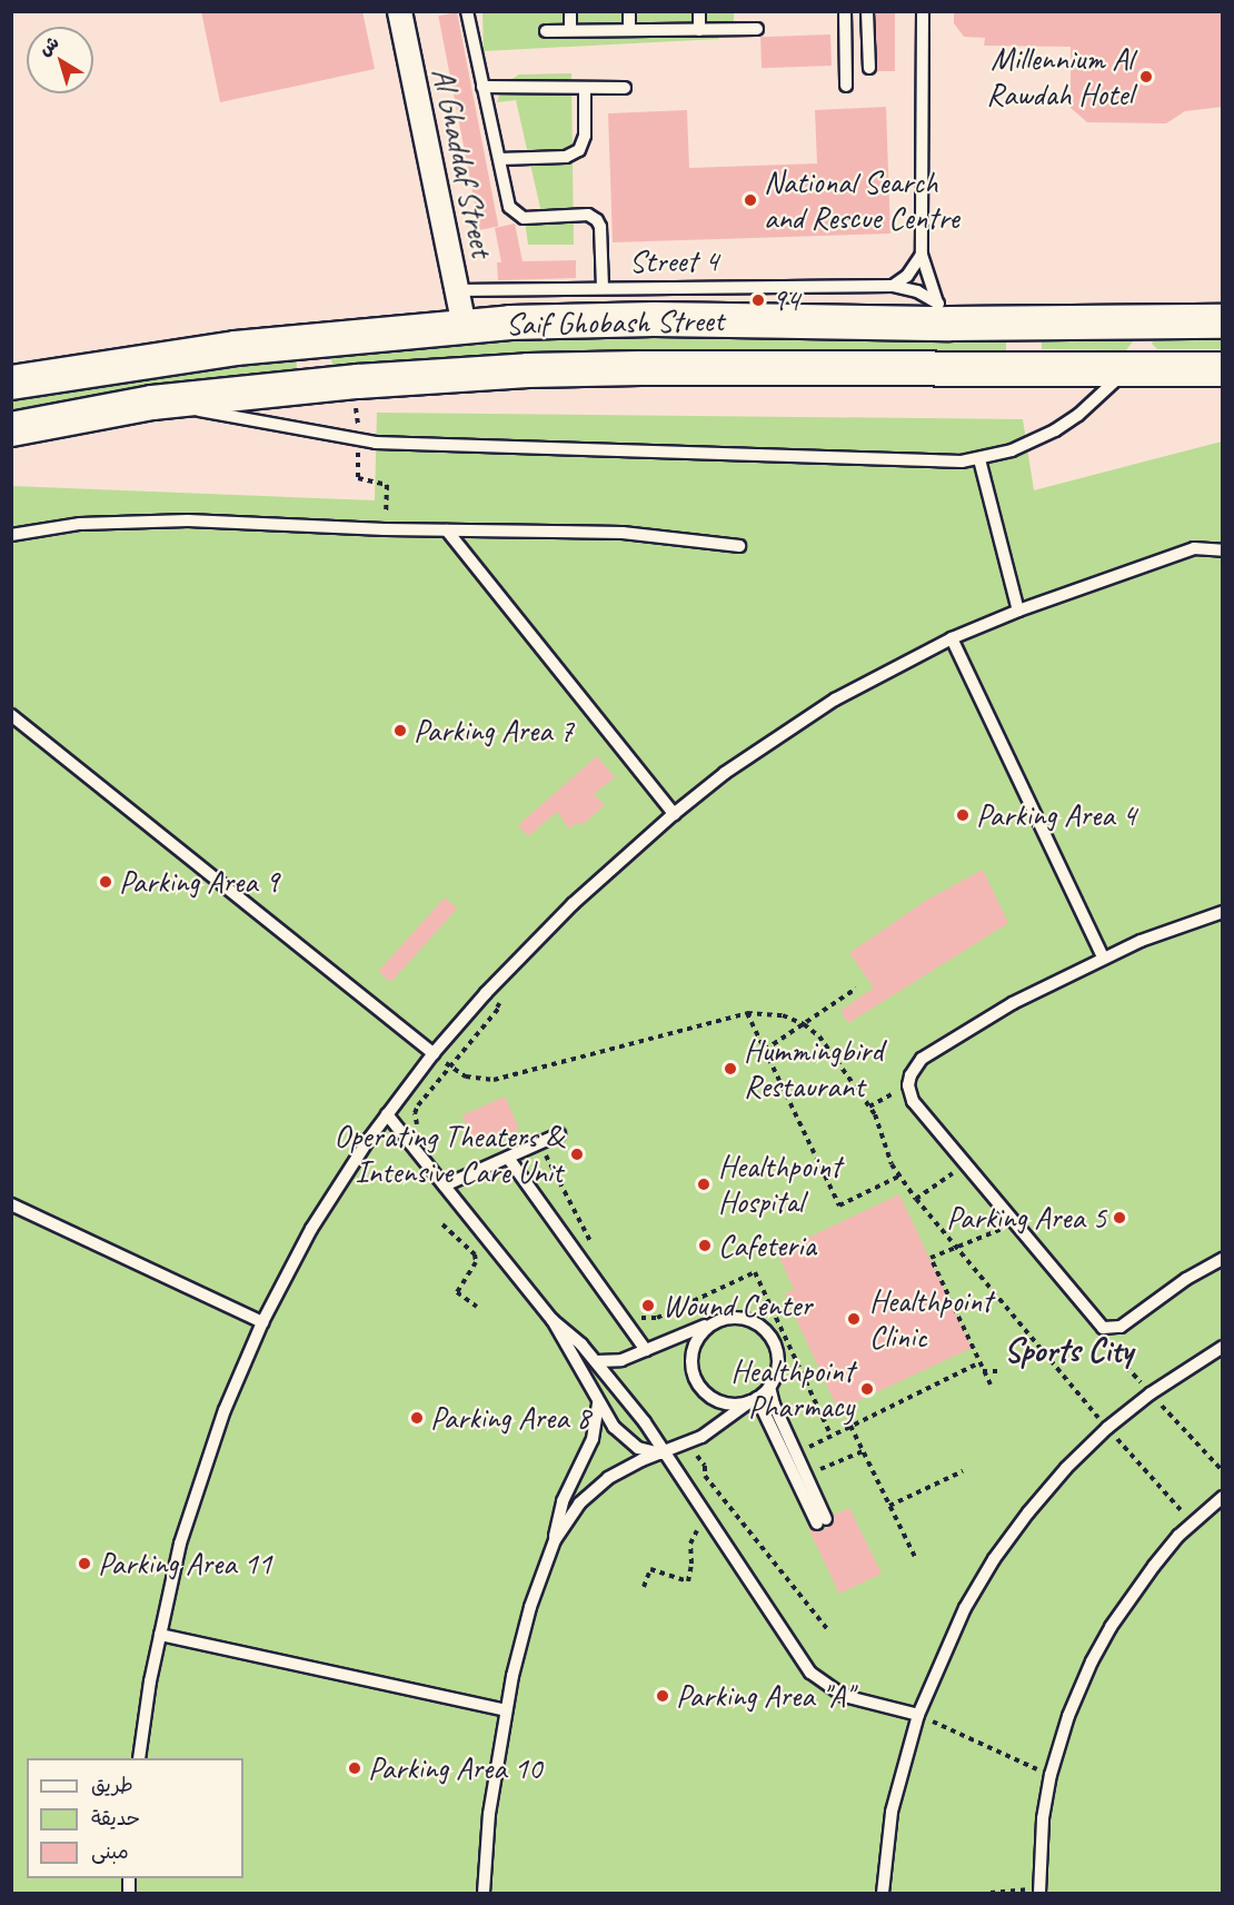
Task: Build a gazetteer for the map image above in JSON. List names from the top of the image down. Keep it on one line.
{"streets":{"street":["Al Ghaddaf Street","Saif Ghobash Street"],"lane":["Street 4"]},"crossings":[["Al Ghaddaf Street","Street 4"],["Al Ghaddaf Street","Saif Ghobash Street"],["Street 4","Saif Ghobash Street"]],"districts":["Sports City"],"places":["Millennium Al Rawdah Hotel","National Search and Rescue Centre","94","Parking Area 7","Parking Area 4","Parking Area 9","Hummingbird Restaurant","Operating Theaters & Intensive Care Unit","Healthpoint Hospital","Parking Area 5","Cafeteria","Wound Center","Healthpoint Clinic","Healthpoint Pharmacy","Parking Area 8","Parking Area 11","Parking Area \"A\"","Parking Area 10"],"legend":["طريق","حديقة","مبنى"],"north":"top left"}
